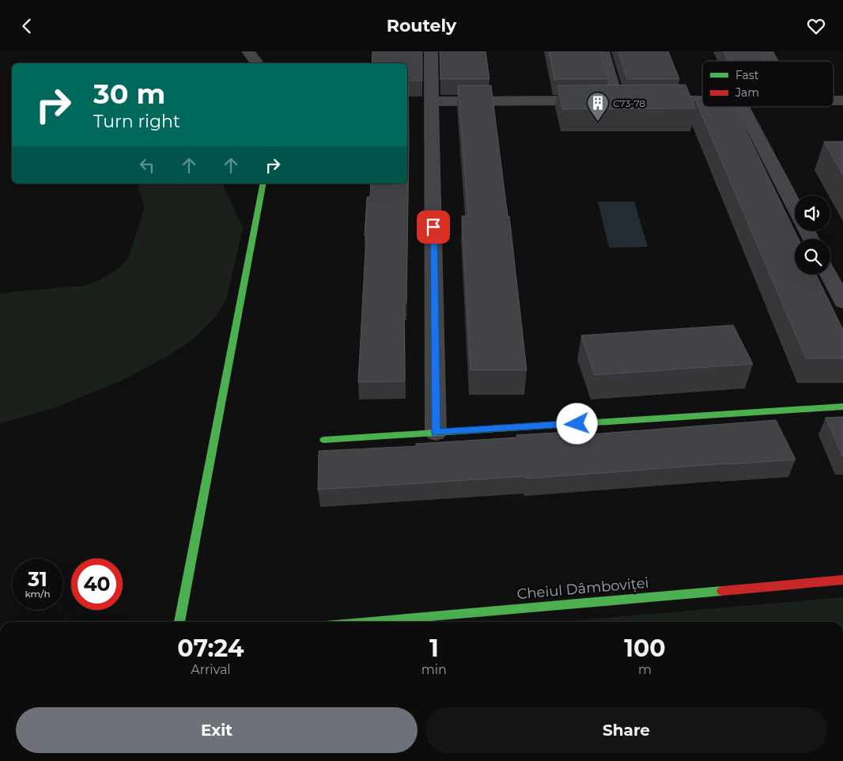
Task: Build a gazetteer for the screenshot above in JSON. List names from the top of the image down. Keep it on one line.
{"streets":{"street":["Cheiul Dâmboviței"]},"places":{"building":["C73-78"]},"legend":["Fast","Jam"],"page":{"header":"Routely","turn":["30 m","Turn right"],"speed":"31 km/h","limit":"40","eta":["07:24","Arrival","1","min","100","m"],"buttons":["Exit","Share"]}}
